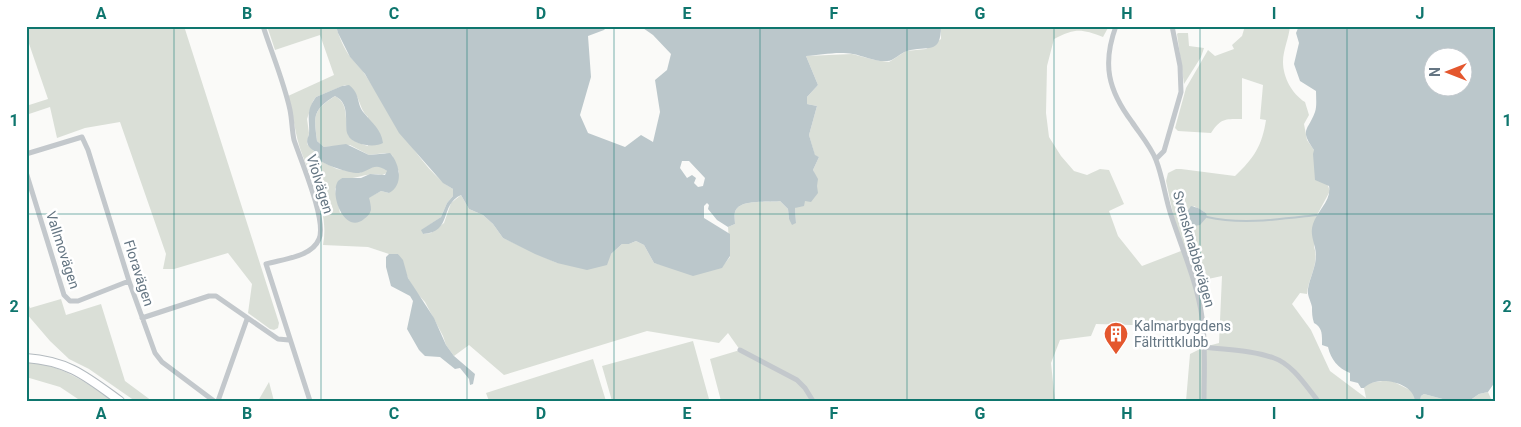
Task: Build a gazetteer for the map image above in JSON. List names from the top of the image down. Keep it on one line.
{"streets":{"street":["Violvägen","Svensknabbevägen","Vallmovägen","Floravägen"]},"crossings":[["Vallmovägen","Floravägen"]],"places":{"building":["Kalmarbygdens Fältrittklubb"]},"north":"left","grid":{"columns":["A","B","C","D","E","F","G","H","I","J"],"rows":["1","2"]}}
